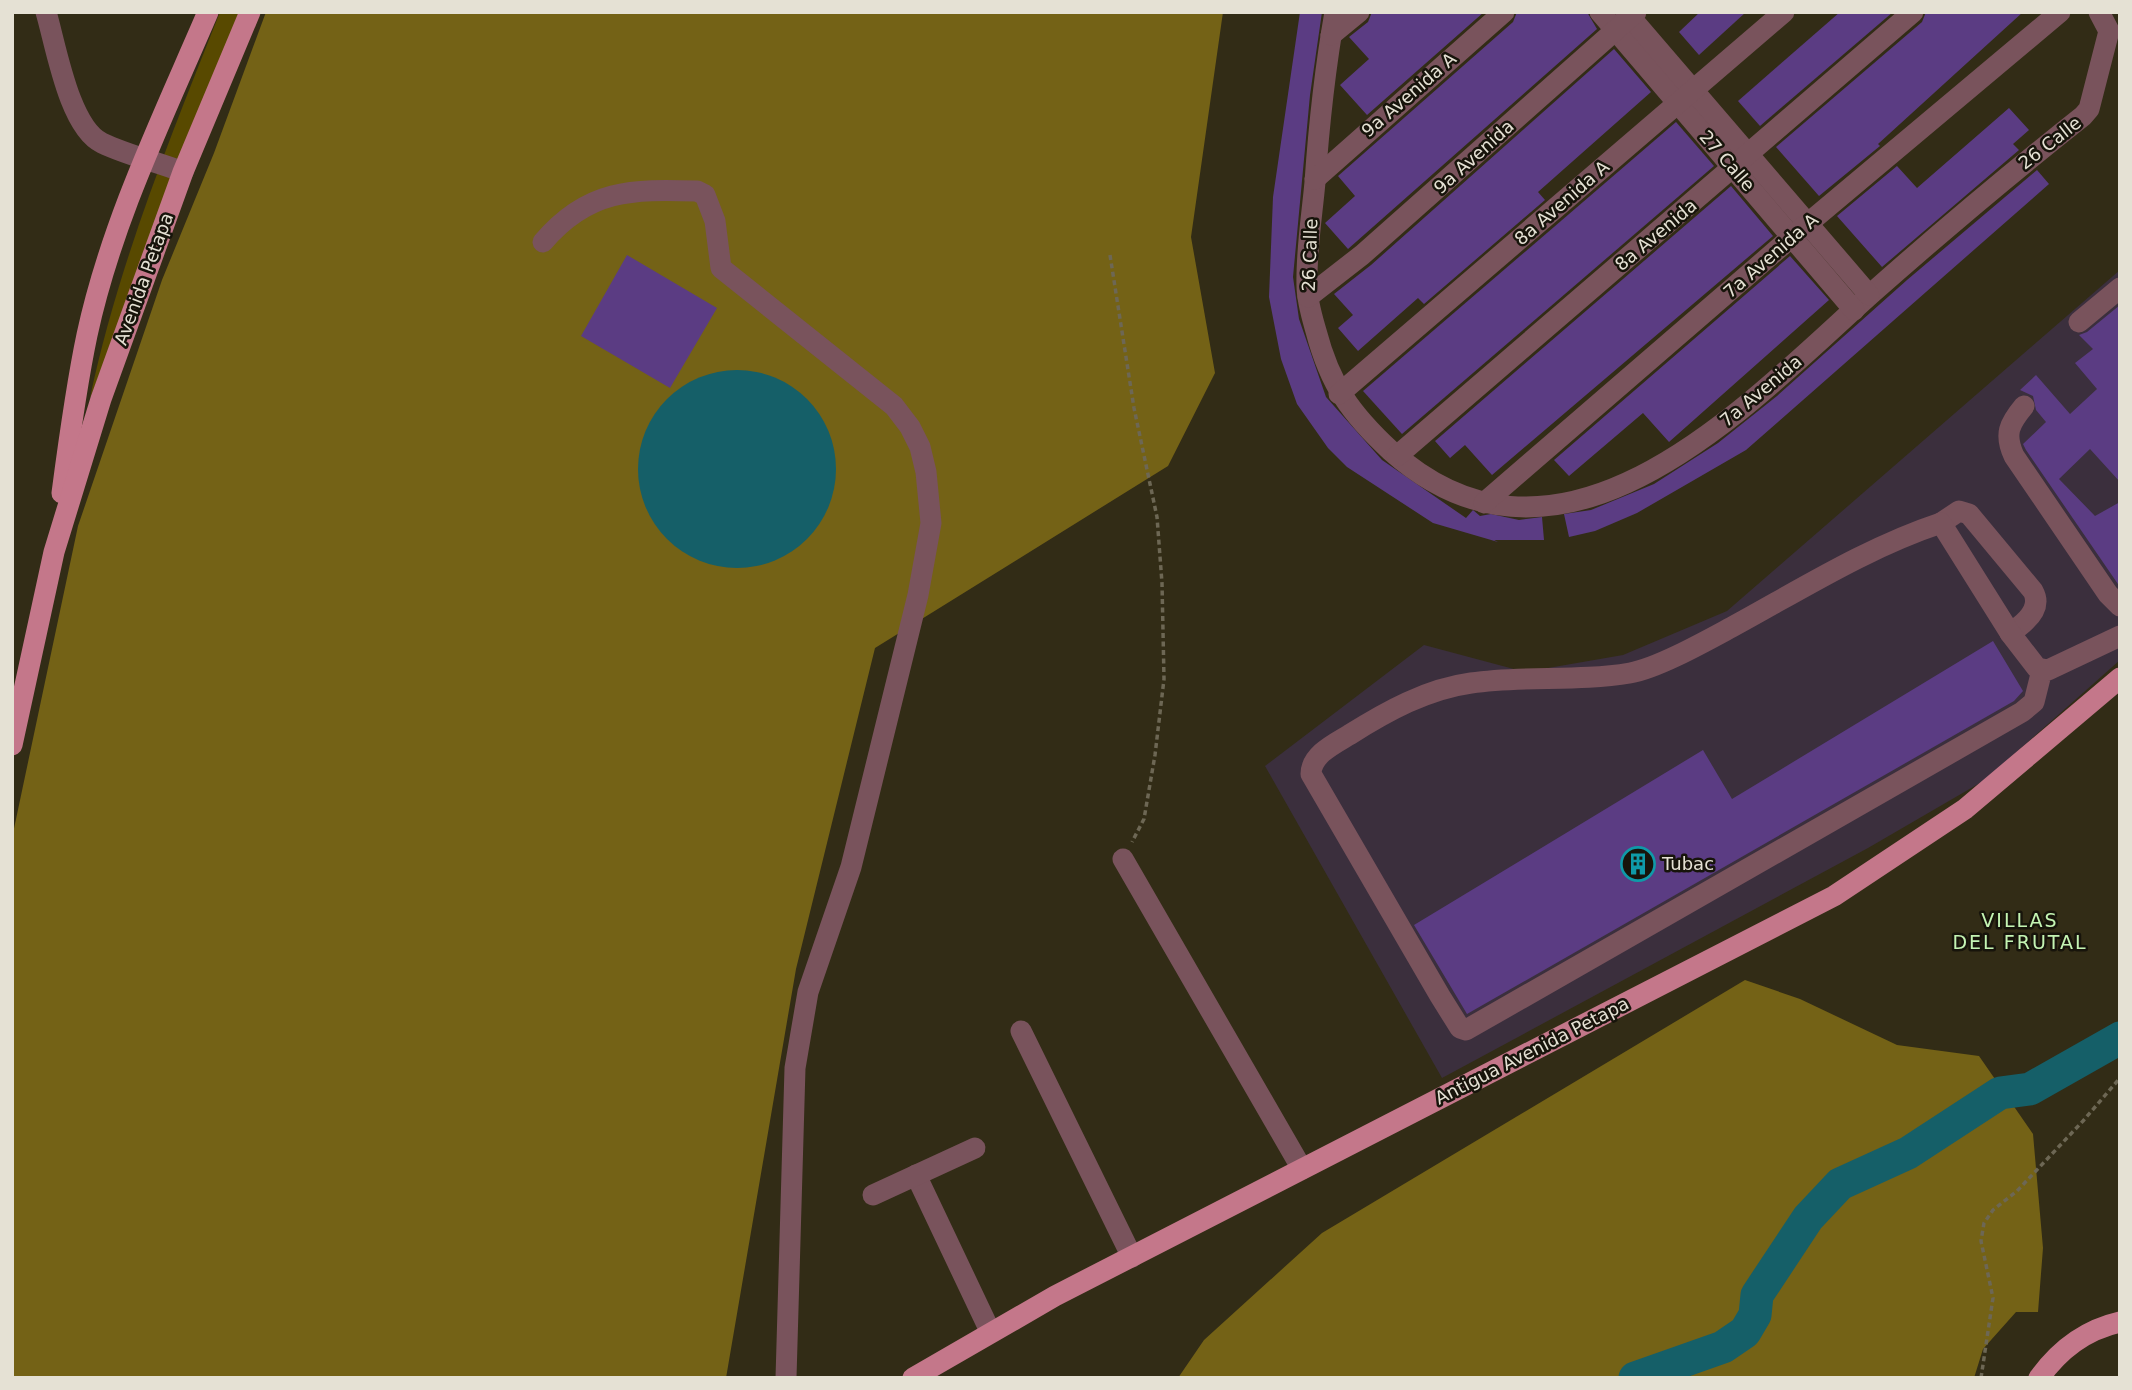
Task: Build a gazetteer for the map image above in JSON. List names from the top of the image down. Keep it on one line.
{"streets":{"main road":["Avenida Petapa","Antigua Avenida Petapa"],"street":["9a Avenida A","26 Calle","9a Avenida","27 Calle","8a Avenida A","8a Avenida","7a Avenida A","7a Avenida"]},"crossings":[["9a Avenida A","26 Calle"],["26 Calle","9a Avenida"],["26 Calle","8a Avenida A"],["26 Calle","8a Avenida"],["26 Calle","7a Avenida A"],["26 Calle","7a Avenida"],["9a Avenida","27 Calle"],["27 Calle","8a Avenida A"],["27 Calle","8a Avenida"],["27 Calle","7a Avenida A"],["27 Calle","7a Avenida"],["7a Avenida A","7a Avenida"]],"districts":["VILLAS DEL FRUTAL"],"places":{"building":["Tubac"]}}
